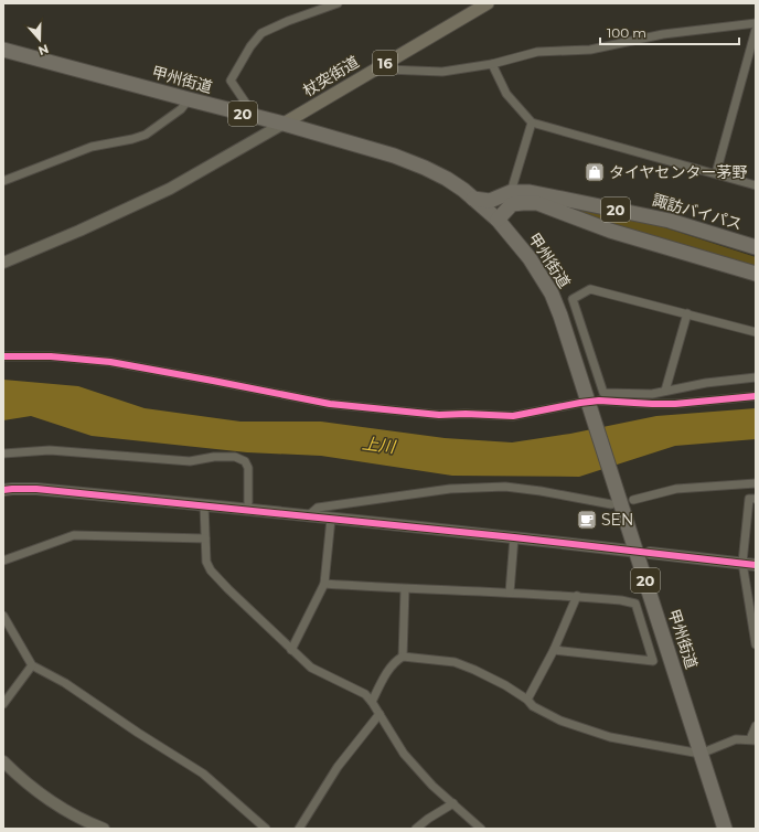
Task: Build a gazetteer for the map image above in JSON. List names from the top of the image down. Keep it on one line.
{"streets":{"highway":["甲州街道","20","諏訪バイパス"],"main road":["16","杖突街道"]},"crossings":[["杖突街道","甲州街道"],["甲州街道","20"],["甲州街道","諏訪バイパス"]],"water":["上川"],"places":{"shop":["タイヤセンター茅野"],"cafe":["SEN"]},"scale_bar":"100 m","north":"bottom"}
